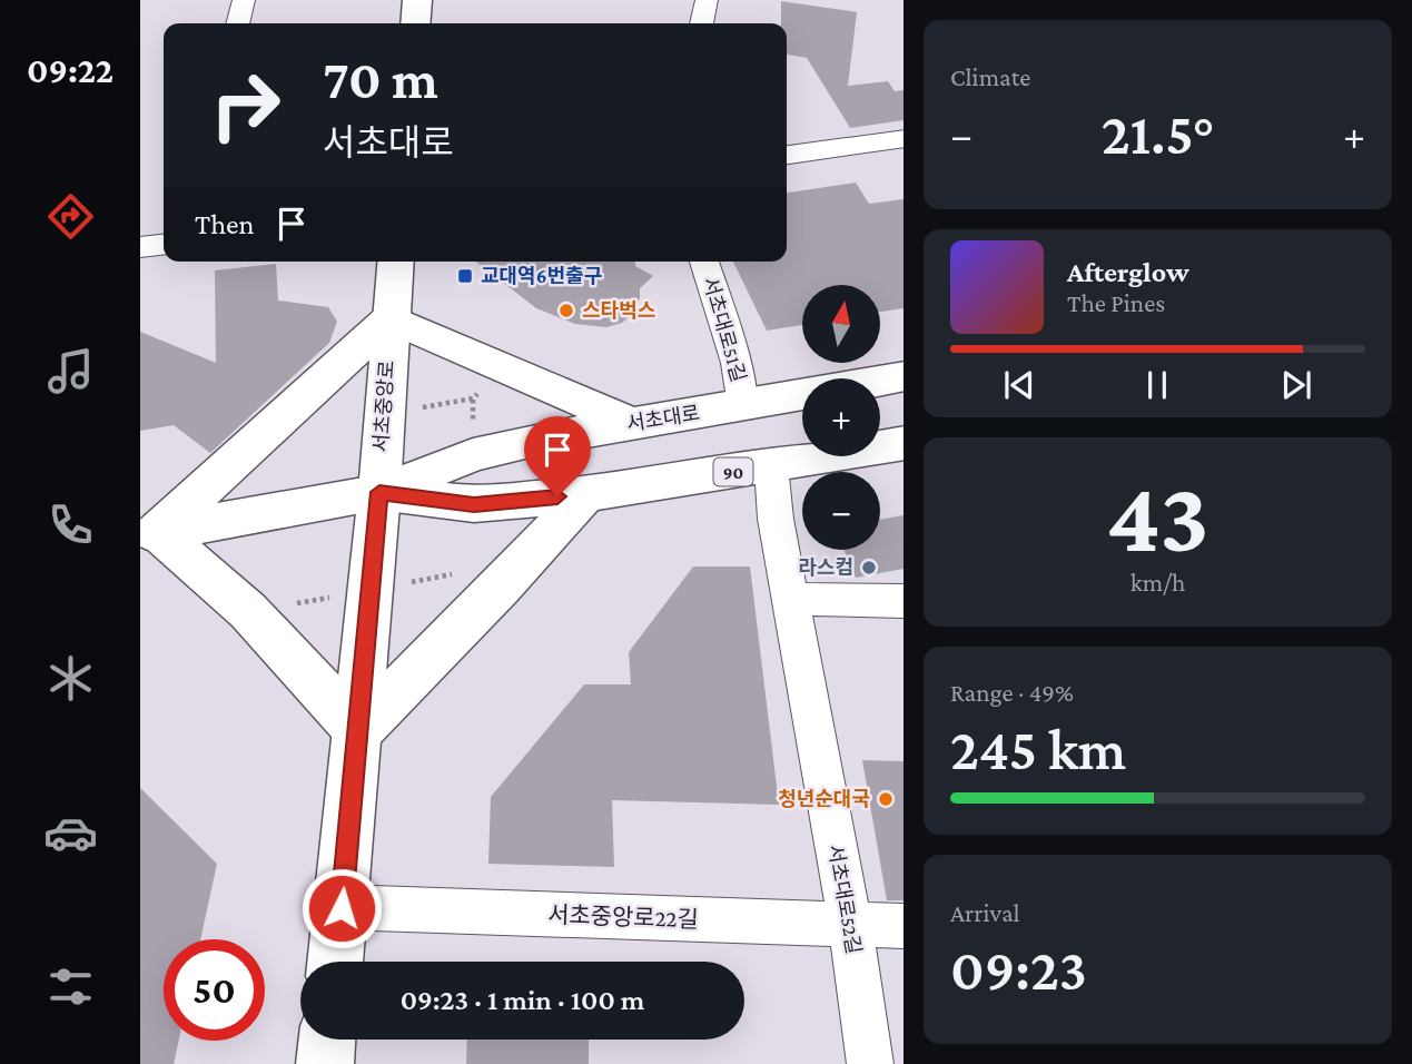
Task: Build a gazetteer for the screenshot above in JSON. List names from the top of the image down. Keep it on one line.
{"streets":{"main road":["서초중앙로","서초대로","90"],"street":["서초대로51길","서초대로52길","서초중앙로22길"]},"crossings":[["서초대로51길","서초대로"],["서초중앙로","서초대로"],["서초중앙로","서초중앙로22길"],["서초대로","서초대로52길"],["서초대로52길","서초중앙로22길"]],"places":{"transit":["교대역6번출구"],"other":["스타벅스","라스컴","청년순대국"]},"north":"top","page":{"tabs":"09:22","tile":["Climate",["43","km/h"],["Range · 49%","245 km"],["Arrival","09:23"]],"turn":["70 m","서초대로"],"heat":["−","21.5°","+"],"then":"Then","song":["Afterglow","The Pines"],"map_buttons":["+","−"],"limit":"50","trip":"09:23 · 1 min · 100 m"}}
